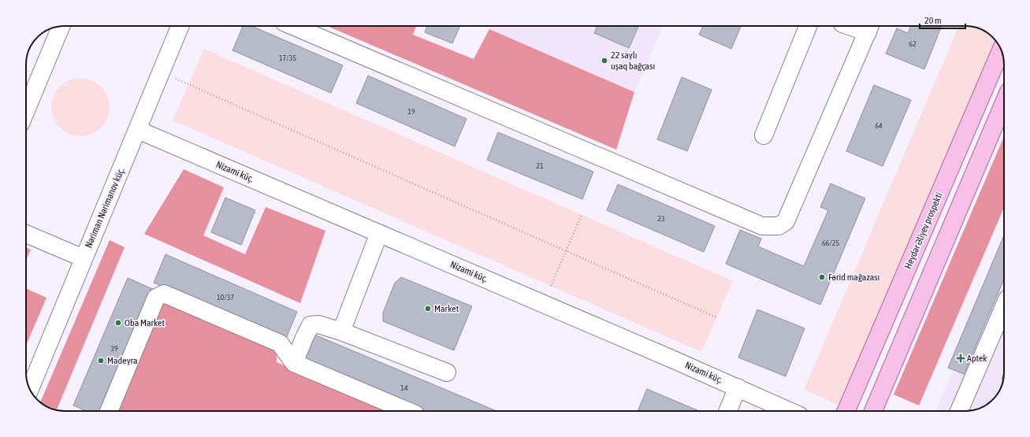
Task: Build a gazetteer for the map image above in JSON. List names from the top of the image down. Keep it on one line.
{"streets":{"main road":["Heydər Əliyev prospekti"],"street":["Nizami küç.","Nəriman Nərimanov küç."]},"crossings":[["Nizami küç.","Nəriman Nərimanov küç."]],"places":{"other":["22 saylı uşaq bağçası","Fərid mağazası","Market","Oba Market","Madeyra"],"health":["Aptek"]},"house_numbers":["62","17/35","19","64","21","23","66/25","10/37","39","14"],"scale_bar":"20 m"}
